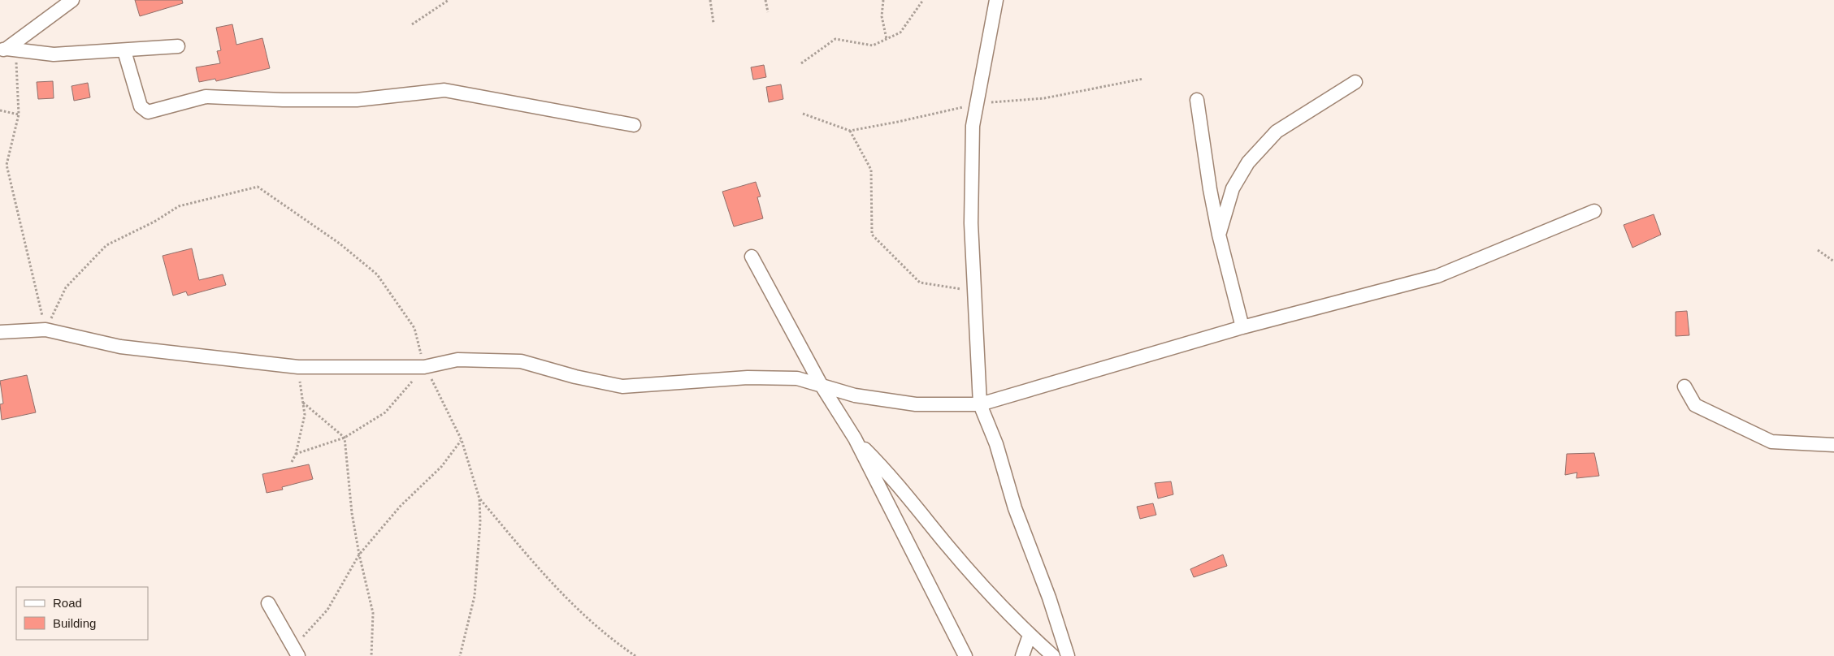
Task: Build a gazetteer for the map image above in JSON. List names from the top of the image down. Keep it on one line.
{"legend":["Road","Building"]}
